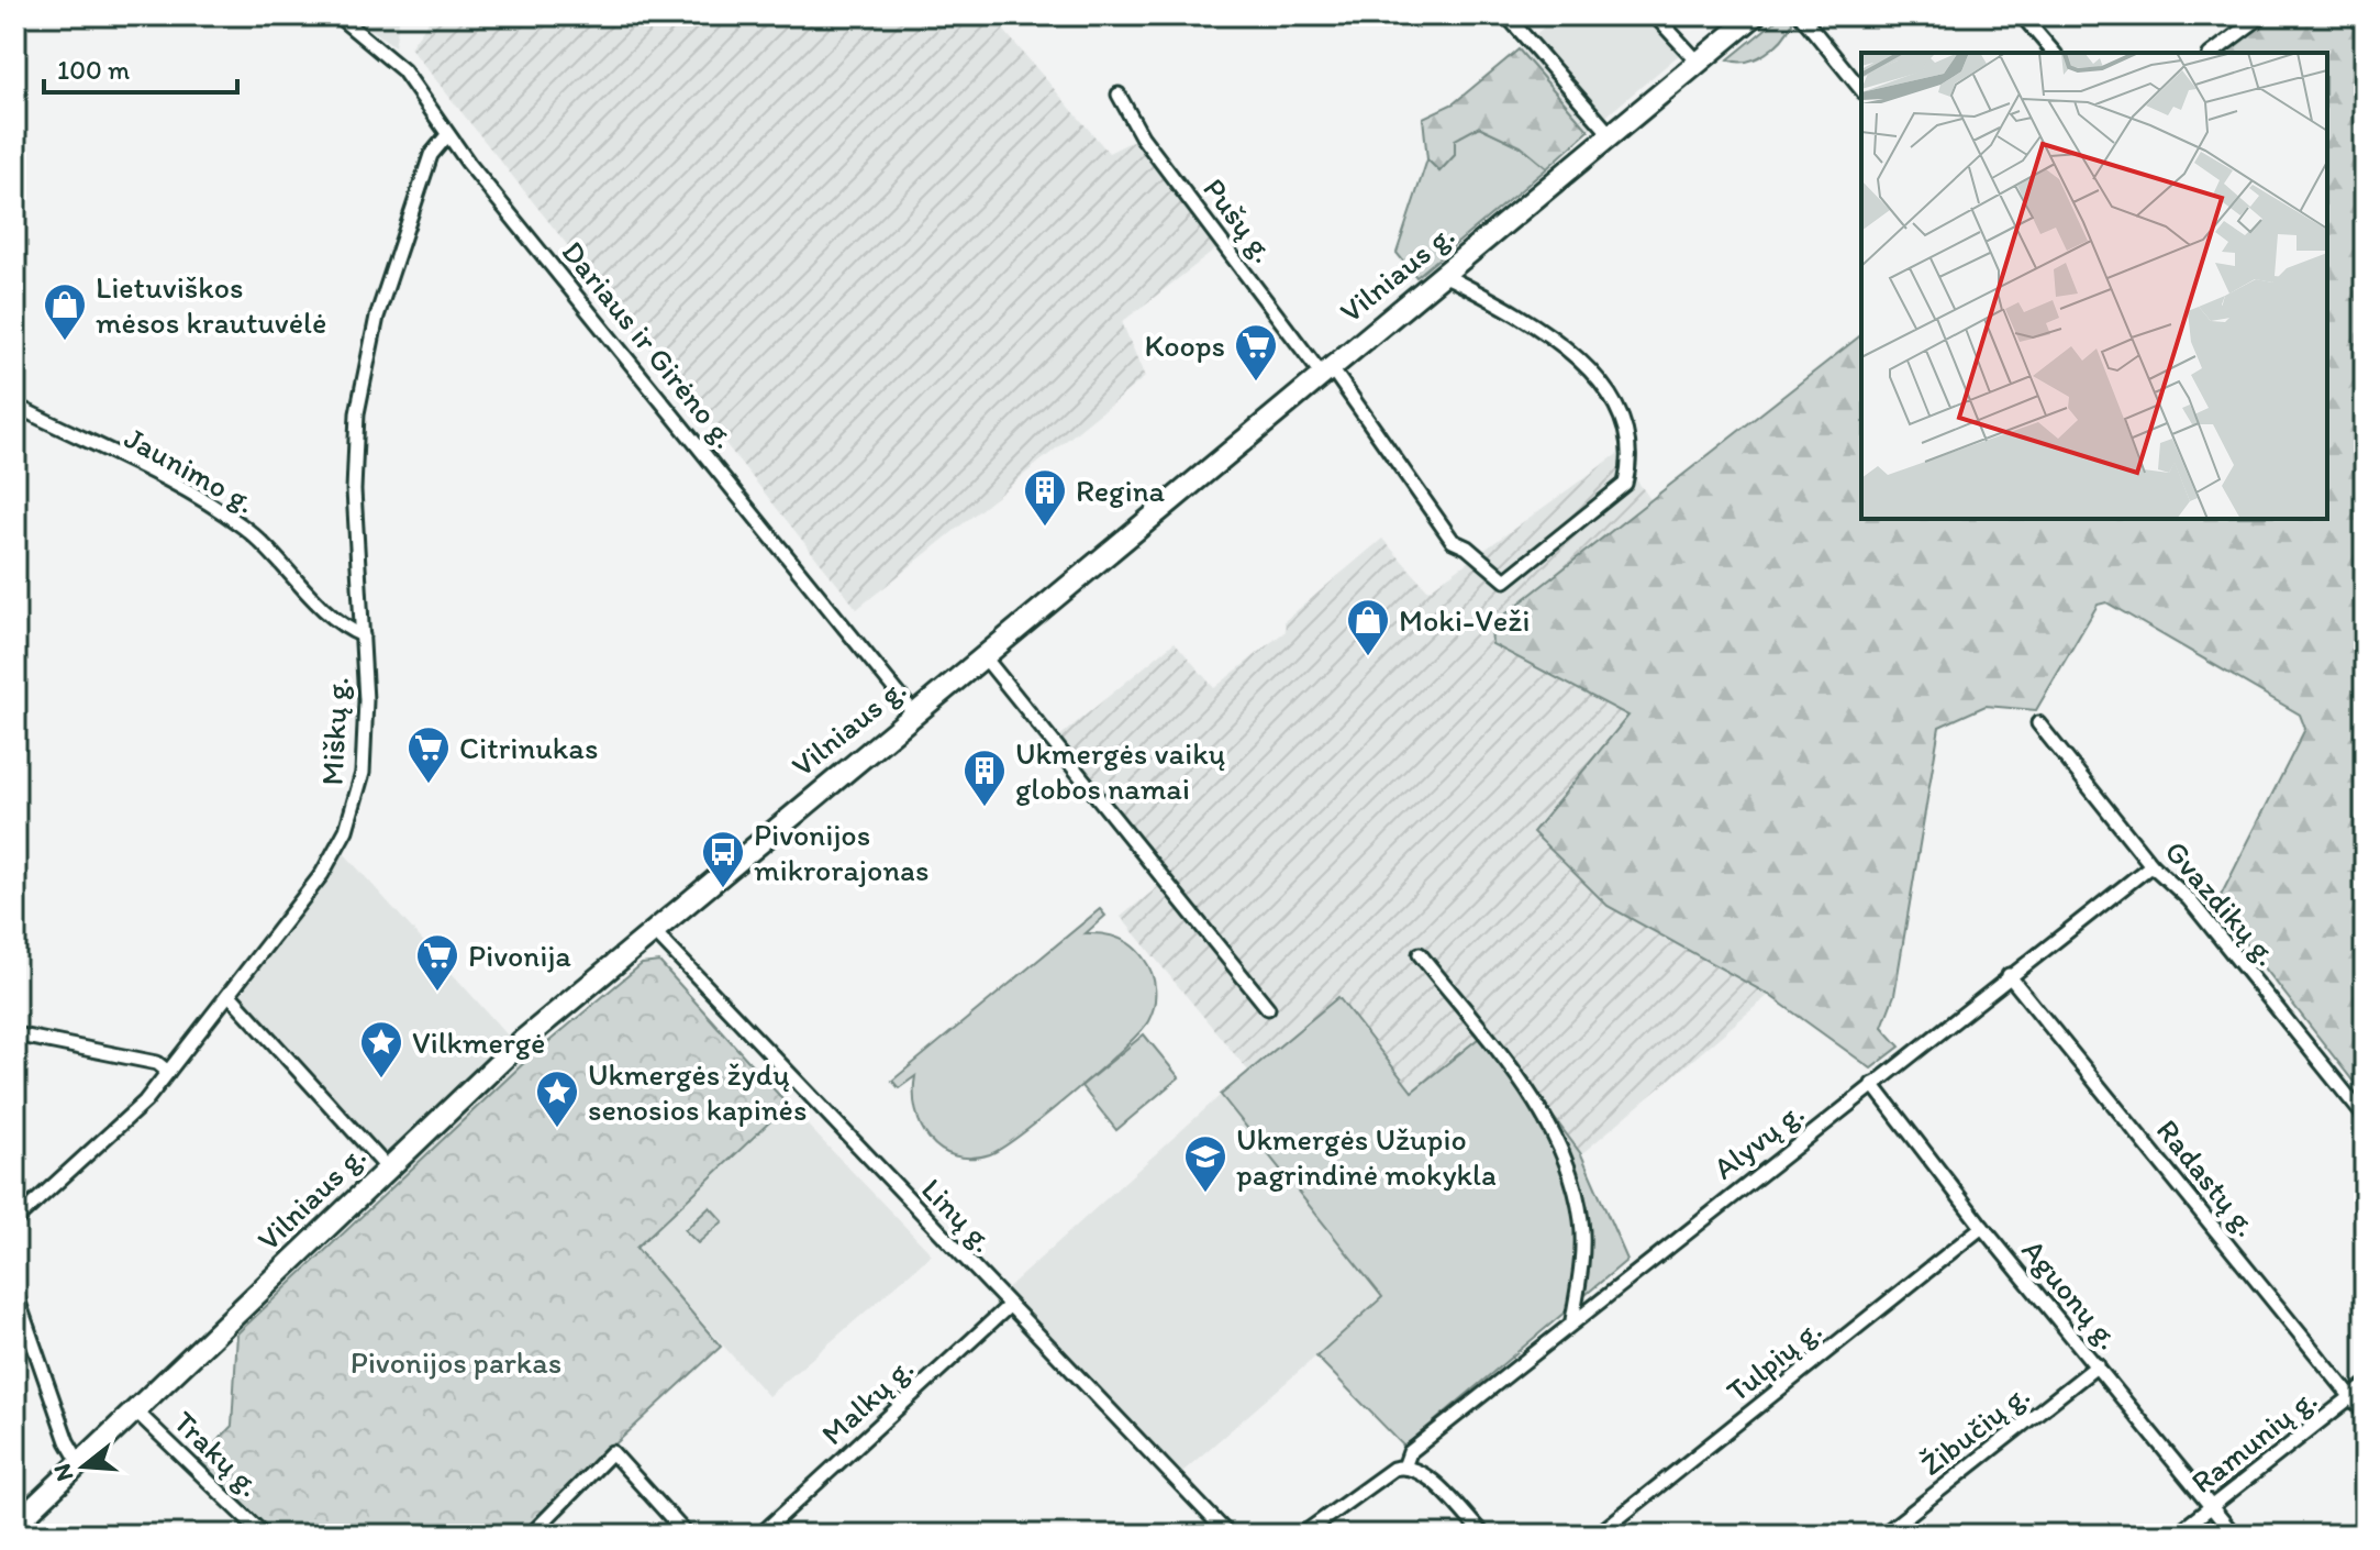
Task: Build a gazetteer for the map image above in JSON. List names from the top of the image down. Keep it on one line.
{"streets":{"main road":["Vilniaus g."],"street":["Pušų g.","Dariaus ir Girėno g.","Jaunimo g.","Miškų g.","Gvazdikų g.","Alyvų g.","Radastų g.","Linų g.","Aguonų g.","Tulpių g.","Malkų g.","Žibučių g.","Ramunių g.","Trakų g."]},"crossings":[["Pušų g.","Vilniaus g."],["Vilniaus g.","Dariaus ir Girėno g."],["Vilniaus g.","Linų g."],["Vilniaus g.","Trakų g."],["Dariaus ir Girėno g.","Miškų g."],["Jaunimo g.","Miškų g."],["Gvazdikų g.","Alyvų g."],["Alyvų g.","Radastų g."],["Alyvų g.","Aguonų g."],["Radastų g.","Ramunių g."],["Linų g.","Malkų g."],["Aguonų g.","Tulpių g."],["Aguonų g.","Žibučių g."],["Aguonų g.","Ramunių g."]],"parks":["Pivonijos parkas"],"places":{"shop":["Lietuviškos mėsos krautuvėlė","Moki-Veži"],"supermarket":["Koops","Citrinukas","Pivonija"],"building":["Regina","Ukmergės vaikų globos namai"],"bus stop":["Pivonijos mikrorajonas"],"place":["Vilkmergė","Ukmergės žydų senosios kapinės"],"school or university":["Ukmergės Užupio pagrindinė mokykla"]},"scale_bar":"100 m","north":"left"}
